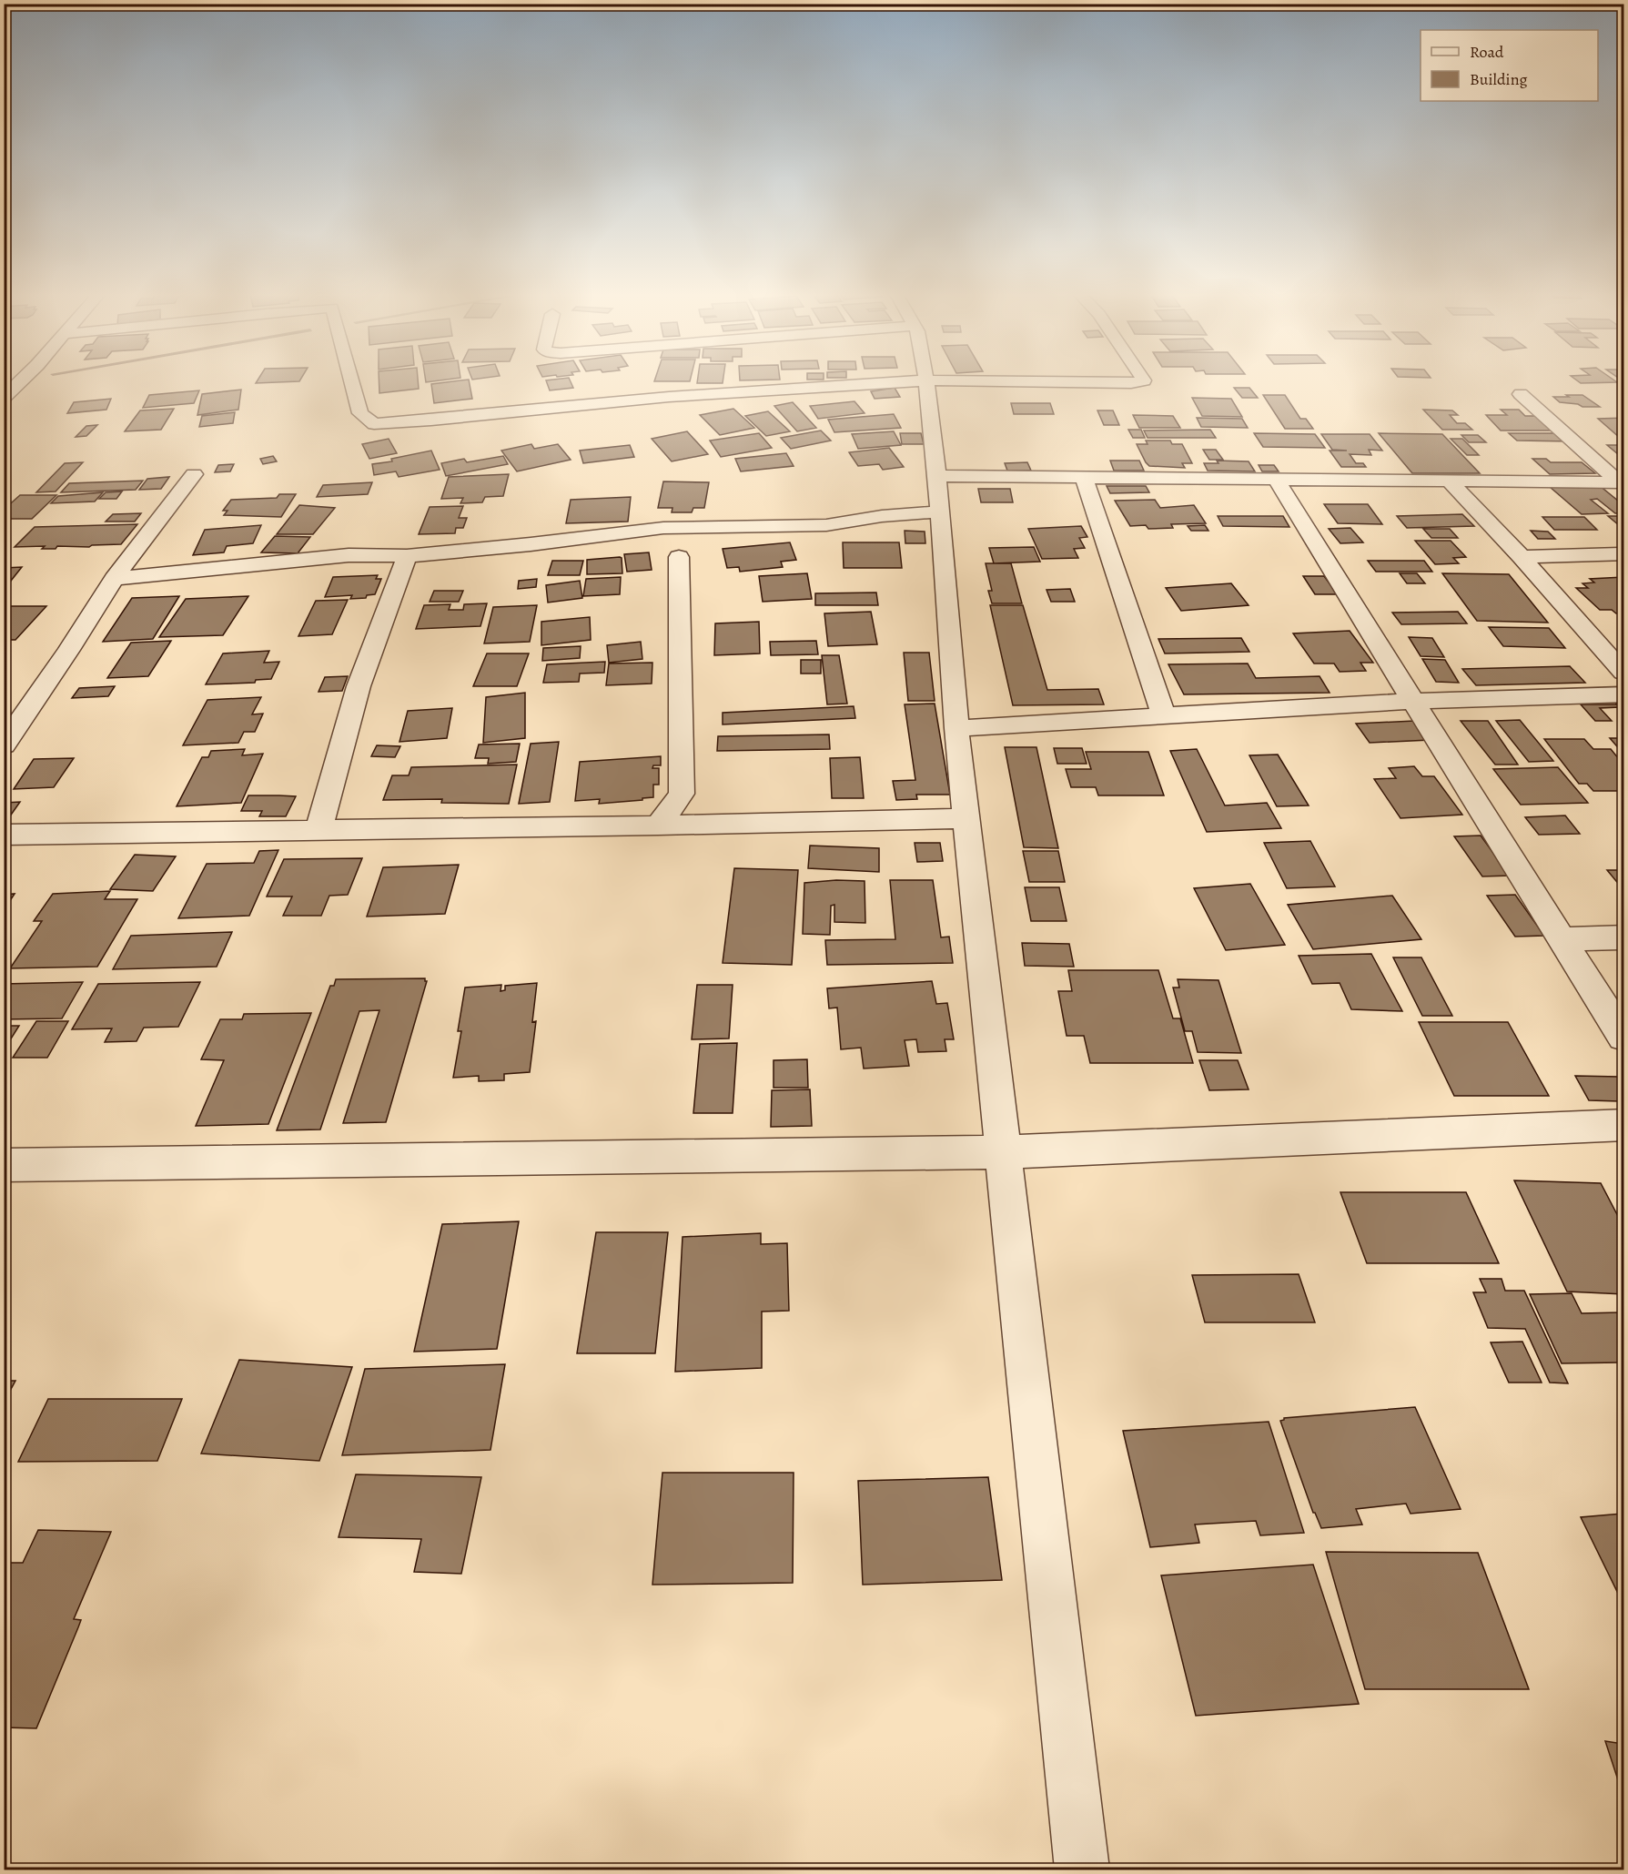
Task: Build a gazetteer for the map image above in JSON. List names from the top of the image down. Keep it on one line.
{"legend":["Road","Building"]}
